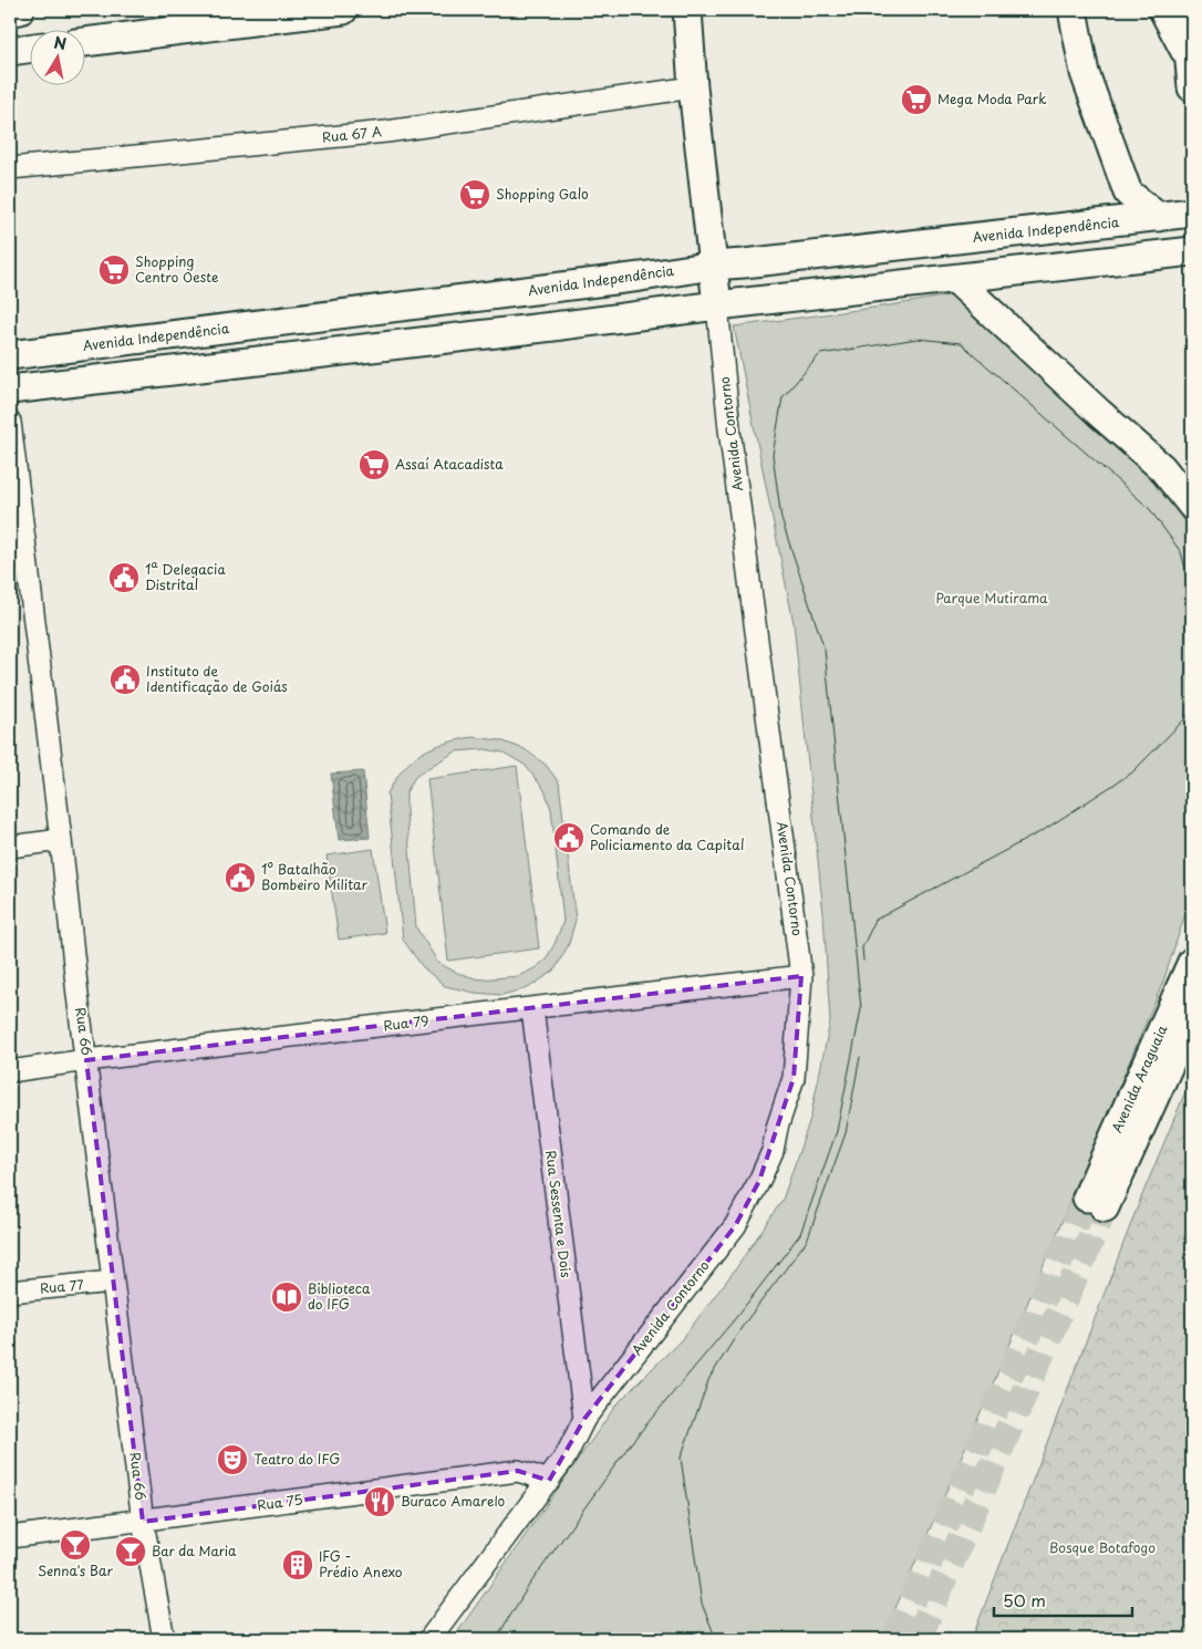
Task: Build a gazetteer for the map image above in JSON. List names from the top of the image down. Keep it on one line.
{"streets":{"main road":["Avenida Independência","Avenida Contorno","Avenida Araguaia"],"street":["Rua 67 A","Rua 79","Rua 66","Rua Sessenta e Dois","Rua 77","Rua 75"]},"crossings":[["Rua 67 A","Avenida Contorno"],["Avenida Independência","Avenida Contorno"],["Avenida Contorno","Rua 79"],["Avenida Contorno","Rua Sessenta e Dois"],["Avenida Contorno","Rua 75"],["Rua 79","Rua 66"],["Rua 79","Rua Sessenta e Dois"],["Rua 66","Rua 77"],["Rua 66","Rua 75"]],"parks":["Parque Mutirama","Bosque Botafogo"],"places":{"supermarket":["Mega Moda Park","Shopping Galo","Shopping Centro Oeste","Assaí Atacadista"],"public building":["1ª Delegacia Distrital","Instituto de Identificação de Goiás","Comando de Policiamento da Capital","1º Batalhão Bombeiro Militar"],"library":["Biblioteca do IFG"],"theatre":["Teatro do IFG"],"restaurant":["Buraco Amarelo"],"bar":["Senna's Bar","Bar da Maria"],"building":["IFG - Prédio Anexo"]},"scale_bar":"50 m","north":"top"}
